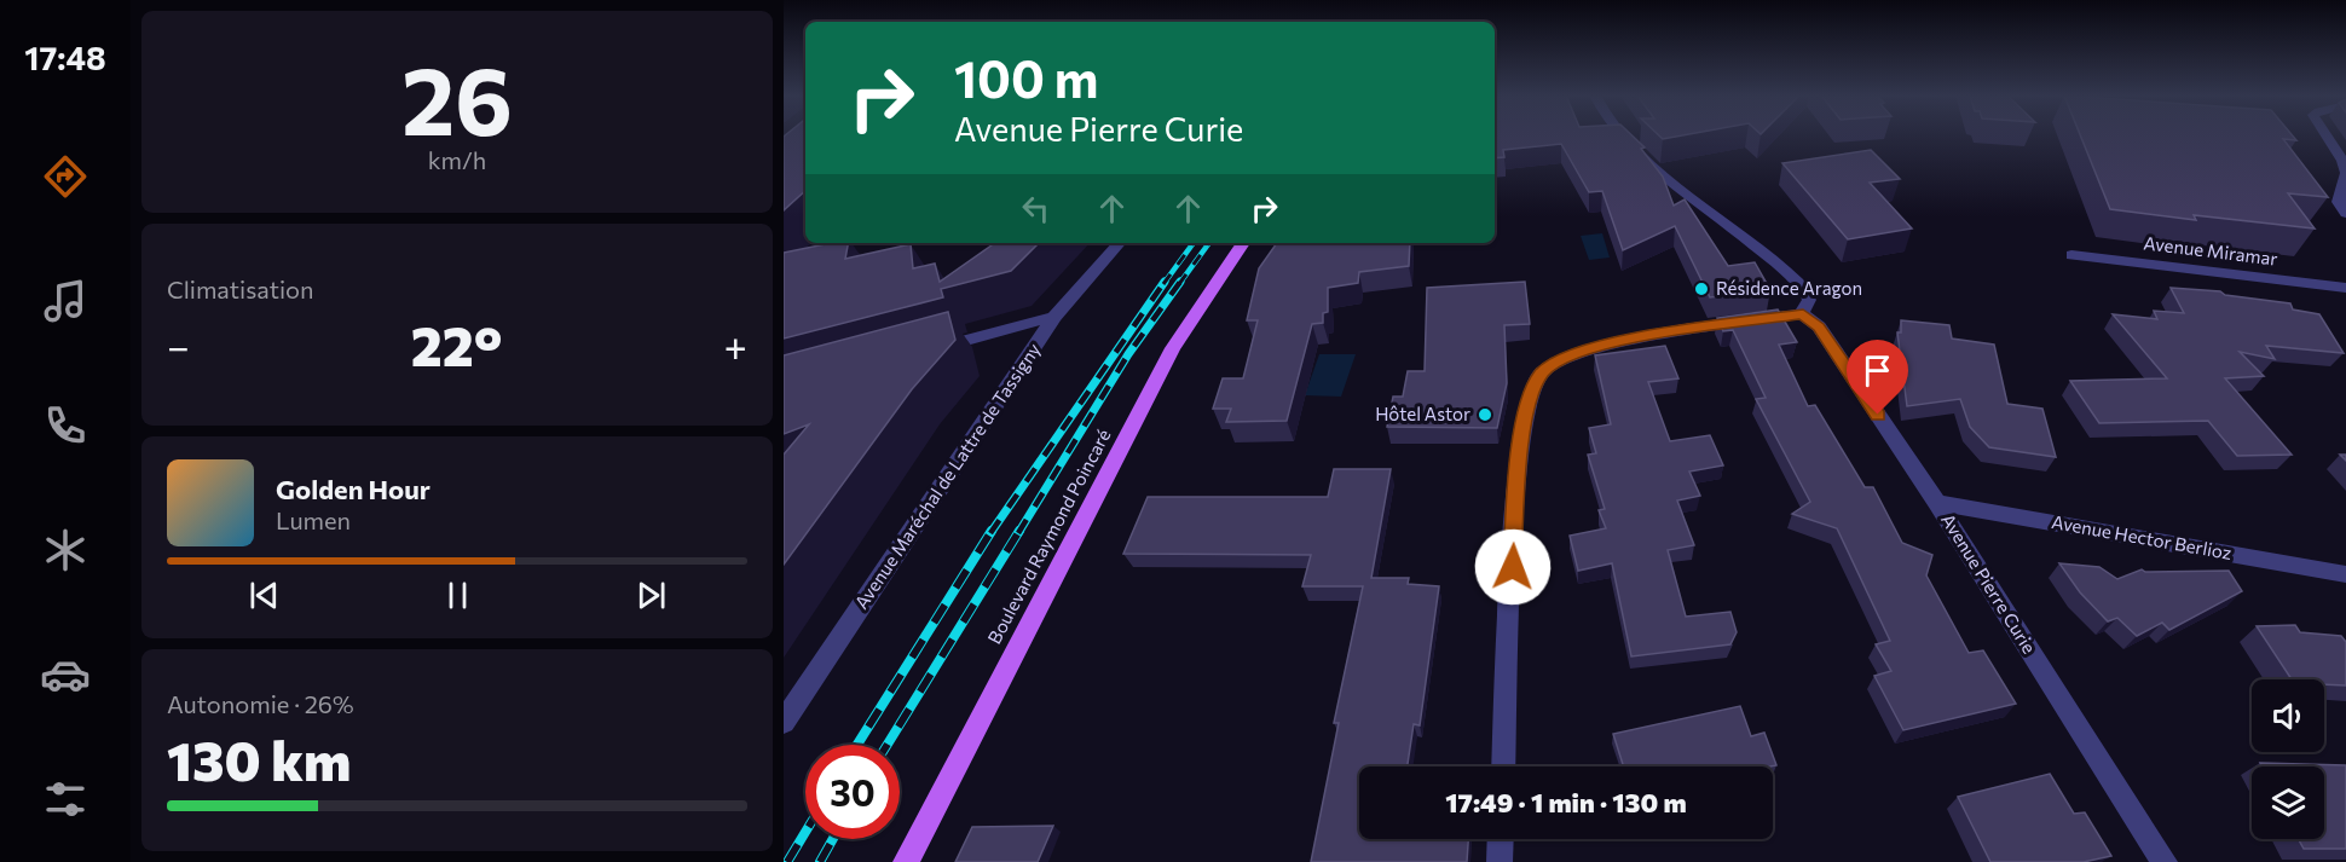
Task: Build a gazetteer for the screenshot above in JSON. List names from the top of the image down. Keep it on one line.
{"streets":{"main road":["Boulevard Raymond Poincaré"],"street":["Avenue Miramar","Avenue Maréchal de Lattre de Tassigny","Avenue Hector Berlioz","Avenue Pierre Curie"]},"crossings":[["Avenue Hector Berlioz","Avenue Pierre Curie"]],"places":["Résidence Aragon","Hôtel Astor"],"page":{"tabs":"17:48","tile":[["26","km/h"],"Climatisation",["Autonomie · 26%","130 km"]],"turn":["100 m","Avenue Pierre Curie"],"heat":["−","22°","+"],"song":["Golden Hour","Lumen"],"limit":"30","trip":"17:49 · 1 min · 130 m"}}
